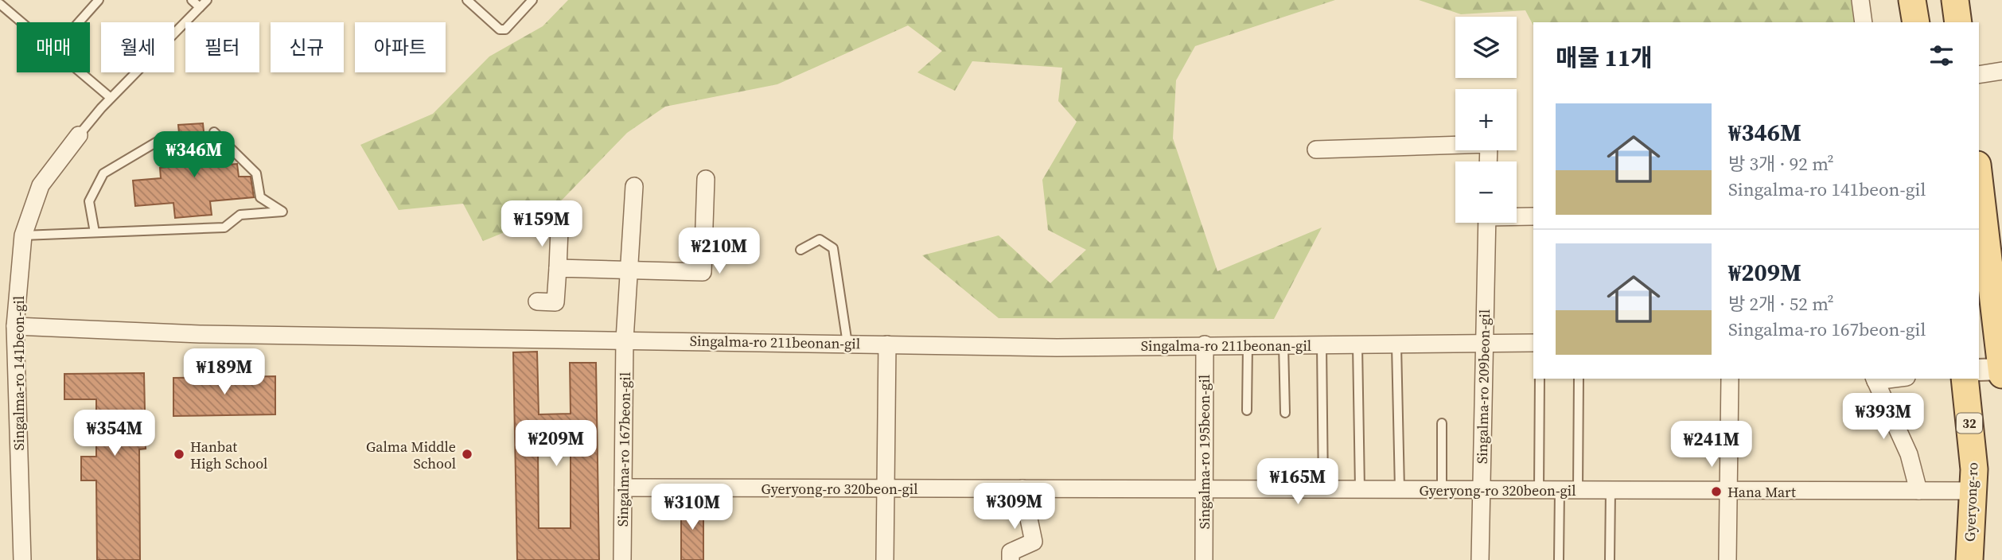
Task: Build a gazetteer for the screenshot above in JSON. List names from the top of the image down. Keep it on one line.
{"streets":{"main road":["32","Gyeryong-ro"],"street":["Singalma-ro 211beonan-gil","Singalma-ro 141beon-gil","Singalma-ro 209beon-gil","Singalma-ro 167beon-gil","Singalma-ro 195beon-gil","Gyeryong-ro 320beon-gil"]},"crossings":[["Singalma-ro 211beonan-gil","Singalma-ro 141beon-gil"],["Singalma-ro 211beonan-gil","Singalma-ro 209beon-gil"],["Singalma-ro 211beonan-gil","Singalma-ro 167beon-gil"],["Singalma-ro 211beonan-gil","Singalma-ro 195beon-gil"],["Singalma-ro 209beon-gil","Gyeryong-ro 320beon-gil"],["Singalma-ro 167beon-gil","Gyeryong-ro 320beon-gil"],["Singalma-ro 195beon-gil","Gyeryong-ro 320beon-gil"],["Gyeryong-ro 320beon-gil","Gyeryong-ro"]],"places":["Hanbat High School","Galma Middle School","Hana Mart"],"page":{"map_buttons":["+","−"],"chip":["매매","월세","필터","신규","아파트"],"heading":"매물 11개","list":[{"name":"₩346M","note":"방 3개 · 92 m² · Singalma-ro 141beon-gil"},{"name":"₩209M","note":"방 2개 · 52 m² · Singalma-ro 167beon-gil"}],"price":["₩346M","₩159M","₩210M","₩189M","₩393M","₩354M","₩209M","₩241M","₩165M","₩309M","₩310M"]}}
